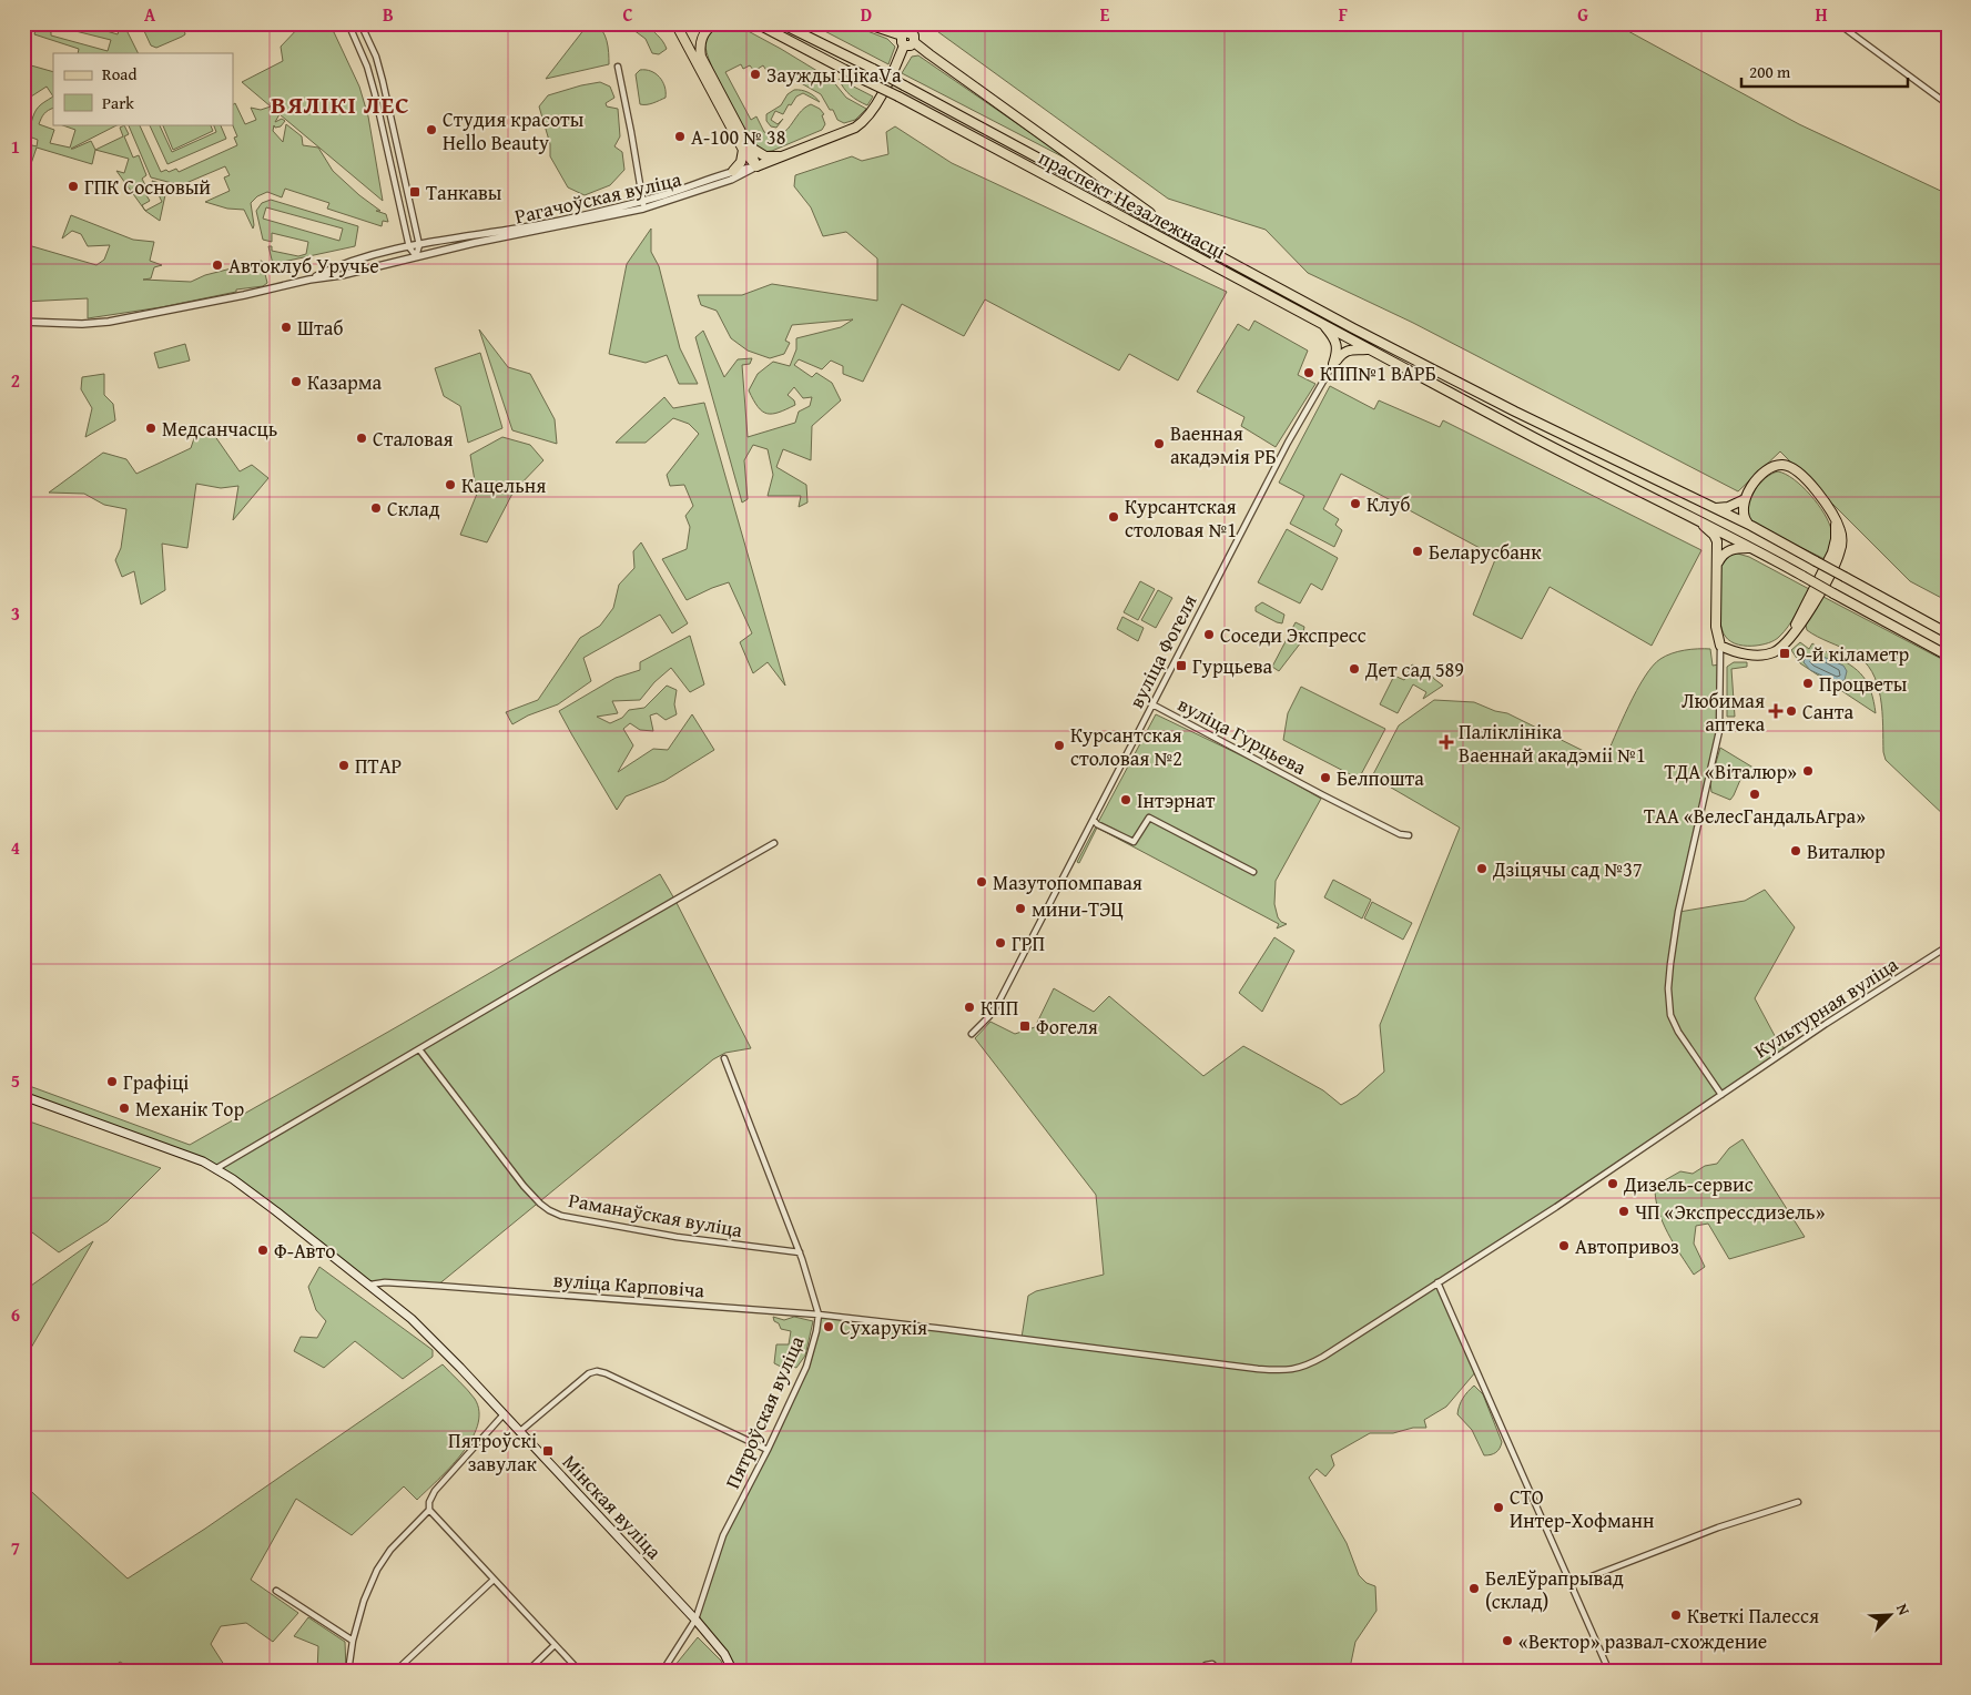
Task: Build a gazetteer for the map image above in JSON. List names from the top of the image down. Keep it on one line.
{"streets":{"main road":["Рагачоўская вуліца","праспект Незалежнасці","Мінская вуліца"],"street":["вуліца Фогеля","вуліца Гурцьева","Культурная вуліца","Раманаўская вуліца","вуліца Карповіча","Пятроўская вуліца"]},"crossings":[["вуліца Фогеля","вуліца Гурцьева"],["Культурная вуліца","вуліца Карповіча"],["Раманаўская вуліца","Пятроўская вуліца"],["вуліца Карповіча","Пятроўская вуліца"],["вуліца Карповіча","Мінская вуліца"],["Пятроўская вуліца","Мінская вуліца"]],"districts":["ВЯЛІКІ ЛЕС"],"places":{"other":["Заужды ЦікаVа","Студия красоты Hello Beauty","А-100 № 38","ГПК Сосновый","Автоклуб Уручье","Штаб","КПП№1 ВАРБ","Казарма","Медсанчасць","Сталовая","Ваенная акадэмія РБ","Кацельня","Клуб","Склад","Курсантская столовая №1","Беларусбанк","Соседи Экспресс","Дет сад 589","Процветы","Санта","Курсантская столовая №2","ПТАР","ТДА «Віталюр»","Белпошта","ТАА «ВелесГандальАгра»","Інтэрнат","Виталюр","Дзіцячы сад №37","Мазутопомпавая","мини-ТЭЦ","ГРП","КПП","Графіці","Механік Тор","Дизель-сервис","ЧП «Экспрессдизель»","Автопривоз","Ф-Авто","Сухарукія","СТО Интер-Хофманн","БелЕўрапрывад (склад)","Кветкі Палесся","«Вектор» развал-схождение"],"transit":["Танкавы","9-й кіламетр","Гурцьева","Фогеля","Пятроўскі завулак"],"health":["Любимая аптека","Паліклініка Ваеннай акадэміі №1"]},"legend":["Road","Park"],"scale_bar":"200 m","north":"top right","grid":{"columns":["A","B","C","D","E","F","G","H"],"rows":["1","2","3","4","5","6","7"]}}
